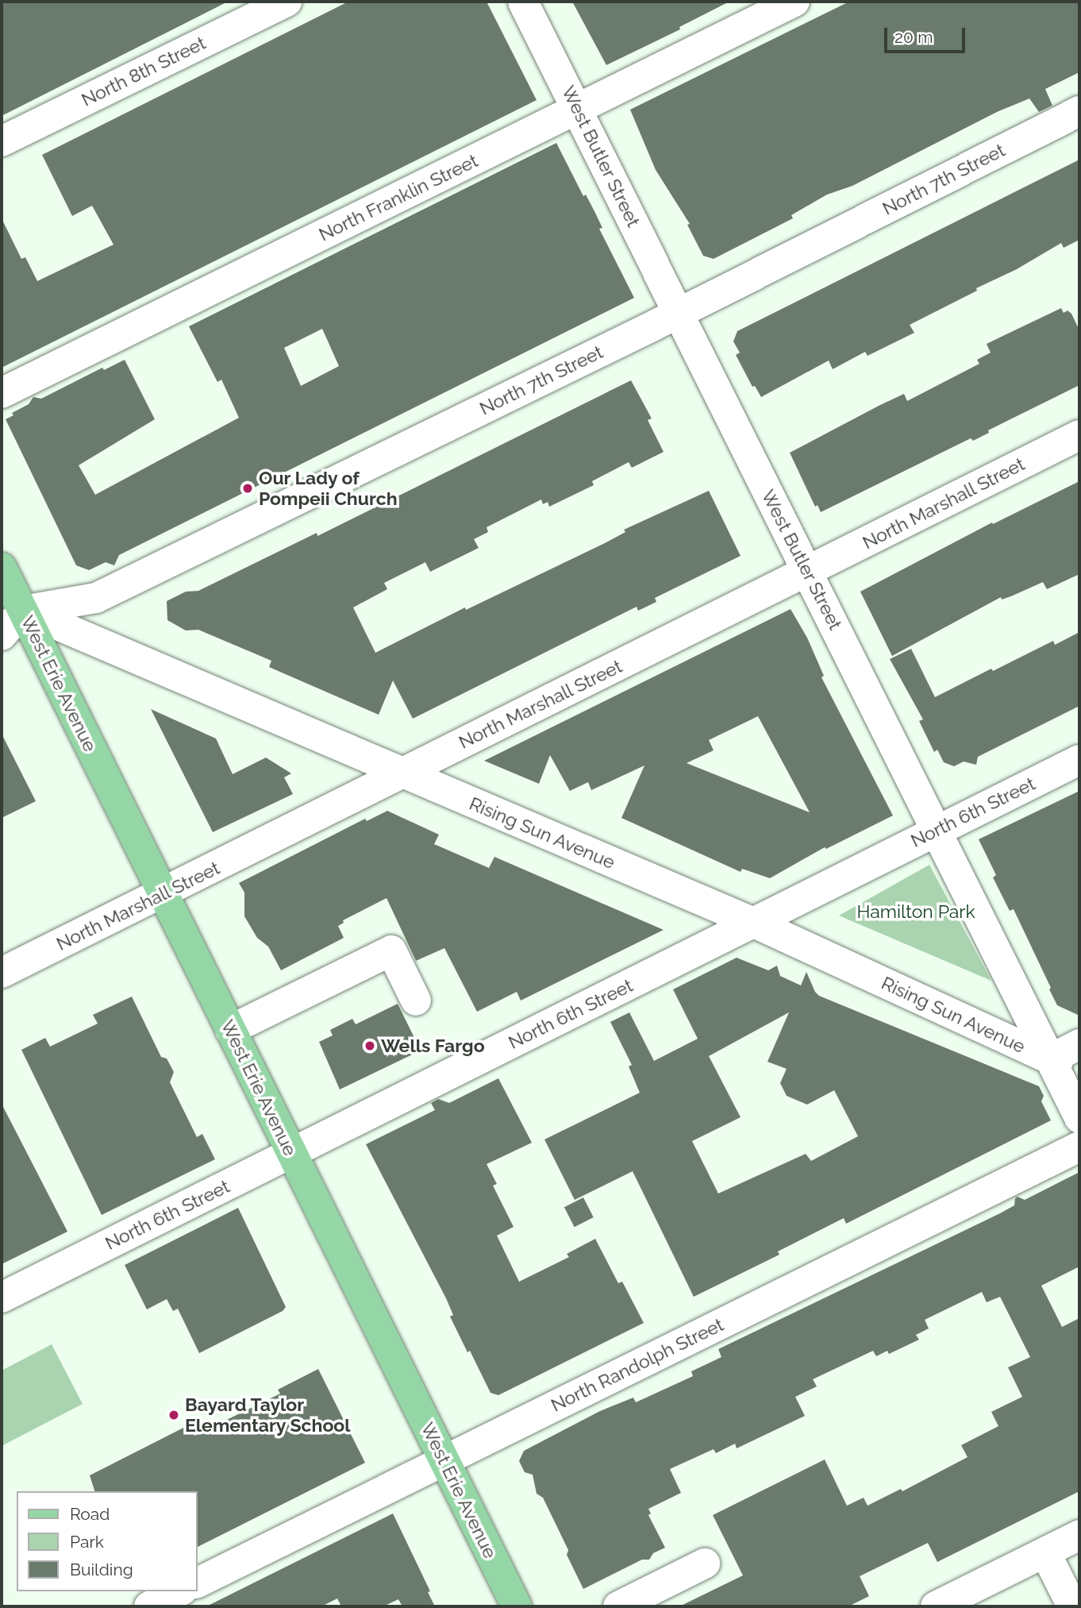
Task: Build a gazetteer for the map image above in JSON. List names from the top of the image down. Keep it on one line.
{"streets":{"main road":["West Erie Avenue"],"street":["North 8th Street","West Butler Street","North 7th Street","North Franklin Street","North Marshall Street","North 6th Street","Rising Sun Avenue","North Randolph Street"]},"crossings":[["West Butler Street","North 7th Street"],["West Butler Street","North Franklin Street"],["West Butler Street","North Marshall Street"],["West Butler Street","North 6th Street"],["West Butler Street","Rising Sun Avenue"],["North 7th Street","West Erie Avenue"],["North 7th Street","Rising Sun Avenue"],["North Marshall Street","West Erie Avenue"],["North Marshall Street","Rising Sun Avenue"],["West Erie Avenue","North 6th Street"],["West Erie Avenue","Rising Sun Avenue"],["West Erie Avenue","North Randolph Street"],["North 6th Street","Rising Sun Avenue"]],"parks":["Hamilton Park"],"places":["Our Lady of Pompeii Church","Wells Fargo","Bayard Taylor Elementary School"],"legend":["Road","Park","Building"],"scale_bar":"20 m"}
